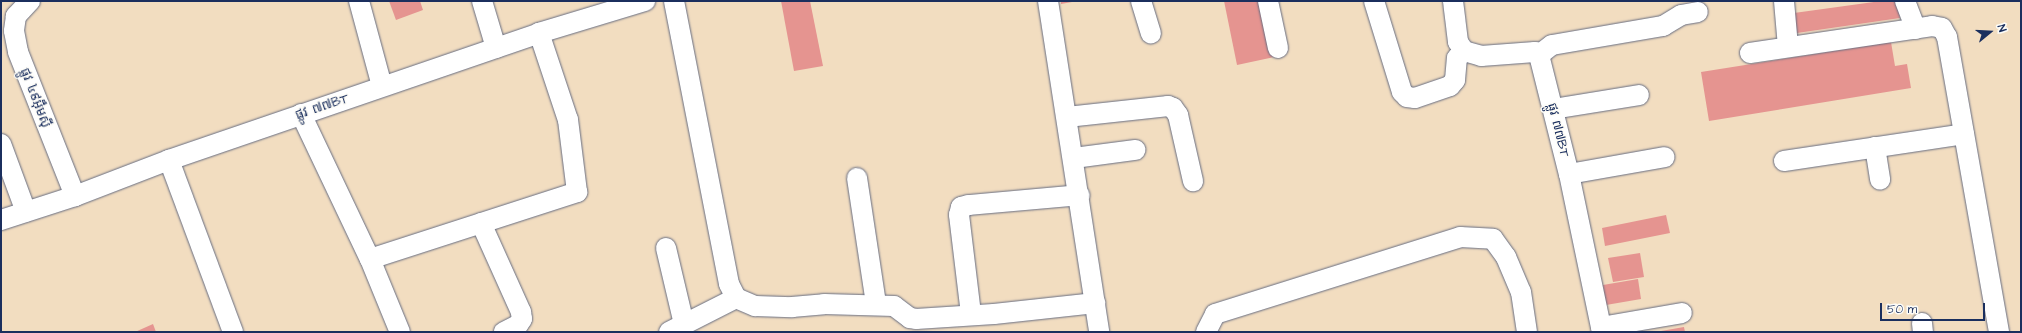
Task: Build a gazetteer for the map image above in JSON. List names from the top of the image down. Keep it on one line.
{"streets":{"street":["ផ្លូវ ៤៩អ៊ឹមស៊ី","ផ្លូវ ៧៧BT"]},"crossings":[["ផ្លូវ ៤៩អ៊ឹមស៊ី","ផ្លូវ ៧៧BT"]],"scale_bar":"50 m","north":"right"}
